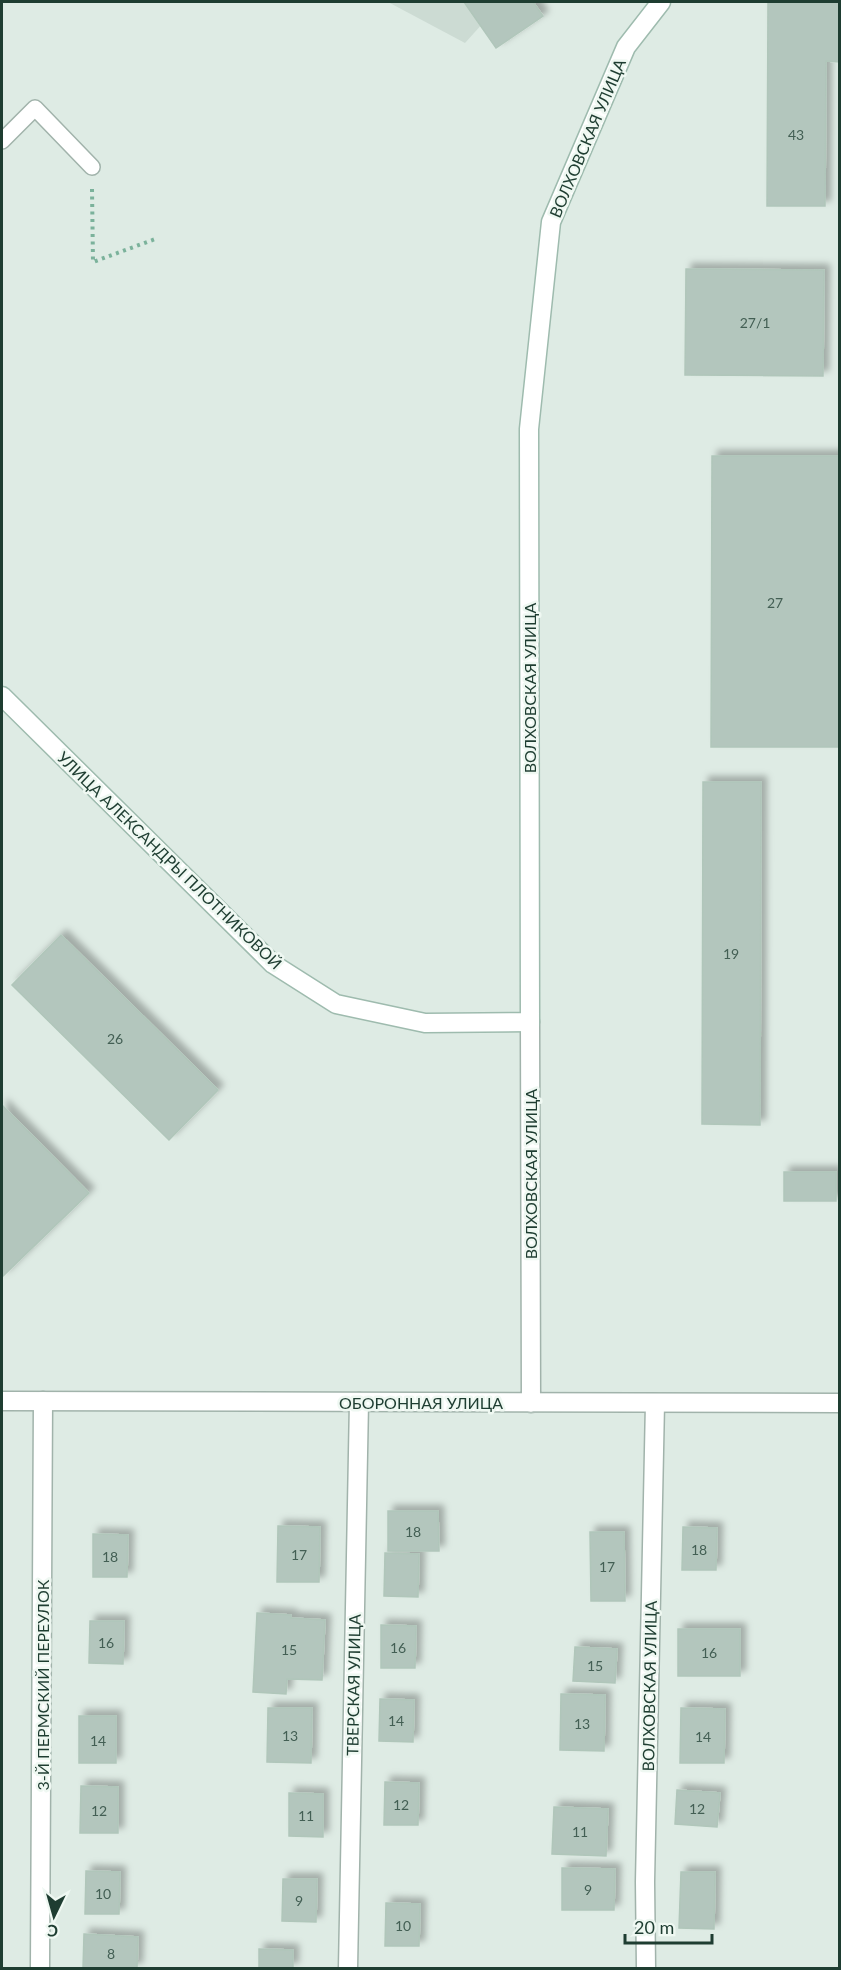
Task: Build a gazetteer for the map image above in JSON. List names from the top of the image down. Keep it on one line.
{"streets":{"street":["ВОЛХОВСКАЯ УЛИЦА","УЛИЦА АЛЕКСАНДРЫ ПЛОТНИКОВОЙ","ОБОРОННАЯ УЛИЦА","3-Й ПЕРМСКИЙ ПЕРЕУЛОК","ТВЕРСКАЯ УЛИЦА"]},"crossings":[["ВОЛХОВСКАЯ УЛИЦА","УЛИЦА АЛЕКСАНДРЫ ПЛОТНИКОВОЙ"],["ВОЛХОВСКАЯ УЛИЦА","ОБОРОННАЯ УЛИЦА"],["ОБОРОННАЯ УЛИЦА","3-Й ПЕРМСКИЙ ПЕРЕУЛОК"],["ОБОРОННАЯ УЛИЦА","ТВЕРСКАЯ УЛИЦА"]],"house_numbers":["43","27/1","27","19","26","18","18","17","18","17","16","16","15","16","15","14","13","13","14","14","12","12","12","11","11","9","10","9","10","8"],"scale_bar":"20 m","north":"bottom"}
